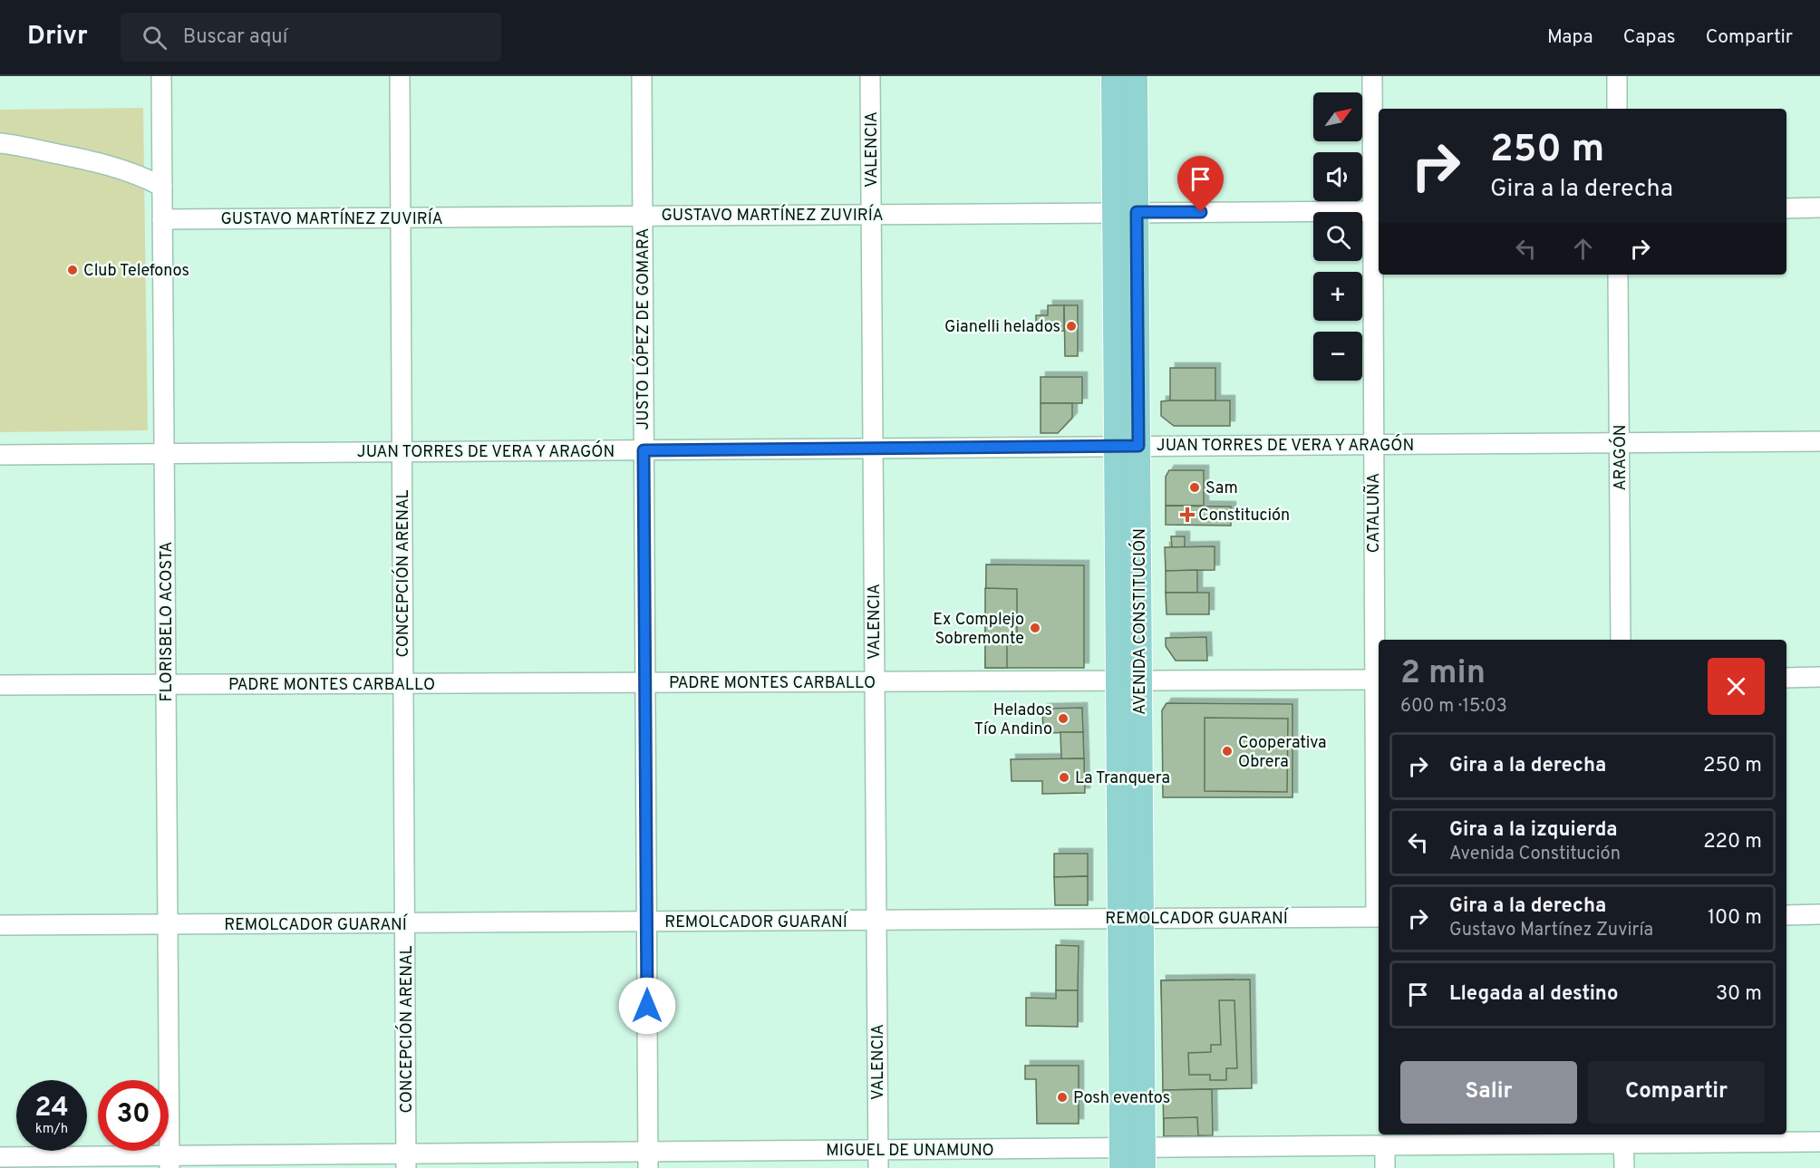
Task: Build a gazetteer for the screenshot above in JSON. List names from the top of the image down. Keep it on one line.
{"streets":{"main road":["AVENIDA CONSTITUCIÓN"],"street":["VALENCIA","GUSTAVO MARTÍNEZ ZUVIRÍA","JUSTO LÓPEZ DE GOMARA","JUAN TORRES DE VERA Y ARAGÓN","ARAGÓN","CATALUÑA","CONCEPCIÓN ARENAL","FLORISBELO ACOSTA","PADRE MONTES CARBALLO","REMOLCADOR GUARANÍ","MIGUEL DE UNAMUNO"]},"crossings":[["VALENCIA","GUSTAVO MARTÍNEZ ZUVIRÍA"],["VALENCIA","JUAN TORRES DE VERA Y ARAGÓN"],["VALENCIA","PADRE MONTES CARBALLO"],["VALENCIA","REMOLCADOR GUARANÍ"],["VALENCIA","MIGUEL DE UNAMUNO"],["GUSTAVO MARTÍNEZ ZUVIRÍA","JUSTO LÓPEZ DE GOMARA"],["GUSTAVO MARTÍNEZ ZUVIRÍA","CATALUÑA"],["GUSTAVO MARTÍNEZ ZUVIRÍA","CONCEPCIÓN ARENAL"],["GUSTAVO MARTÍNEZ ZUVIRÍA","FLORISBELO ACOSTA"],["GUSTAVO MARTÍNEZ ZUVIRÍA","AVENIDA CONSTITUCIÓN"],["JUSTO LÓPEZ DE GOMARA","JUAN TORRES DE VERA Y ARAGÓN"],["JUSTO LÓPEZ DE GOMARA","PADRE MONTES CARBALLO"],["JUSTO LÓPEZ DE GOMARA","REMOLCADOR GUARANÍ"],["JUSTO LÓPEZ DE GOMARA","MIGUEL DE UNAMUNO"],["JUAN TORRES DE VERA Y ARAGÓN","ARAGÓN"],["JUAN TORRES DE VERA Y ARAGÓN","CATALUÑA"],["JUAN TORRES DE VERA Y ARAGÓN","CONCEPCIÓN ARENAL"],["JUAN TORRES DE VERA Y ARAGÓN","FLORISBELO ACOSTA"],["JUAN TORRES DE VERA Y ARAGÓN","AVENIDA CONSTITUCIÓN"],["CATALUÑA","PADRE MONTES CARBALLO"],["CATALUÑA","REMOLCADOR GUARANÍ"],["CONCEPCIÓN ARENAL","PADRE MONTES CARBALLO"],["CONCEPCIÓN ARENAL","REMOLCADOR GUARANÍ"],["CONCEPCIÓN ARENAL","MIGUEL DE UNAMUNO"],["FLORISBELO ACOSTA","PADRE MONTES CARBALLO"],["FLORISBELO ACOSTA","REMOLCADOR GUARANÍ"],["FLORISBELO ACOSTA","MIGUEL DE UNAMUNO"],["AVENIDA CONSTITUCIÓN","PADRE MONTES CARBALLO"],["AVENIDA CONSTITUCIÓN","REMOLCADOR GUARANÍ"],["AVENIDA CONSTITUCIÓN","MIGUEL DE UNAMUNO"]],"places":{"other":["Club Telefonos","Gianelli helados","Sam","Ex Complejo Sobremonte","Helados Tío Andino","Cooperativa Obrera","La Tranquera","Posh eventos"],"health":["Constitución"]},"north":"top right","page":{"header":"Drivr","search":"Buscar aquí","nav":["Mapa","Capas","Compartir"],"map_buttons":["+","−"],"turn":["250 m","Gira a la derecha"],"heading":["2 min","600 m · 15:03"],"list":[{"name":"Gira a la derecha","value":"250 m"},{"name":"Gira a la izquierda","note":"Avenida Constitución","value":"220 m"},{"name":"Gira a la derecha","note":"Gustavo Martínez Zuviría","value":"100 m"},{"name":"Llegada al destino","value":"30 m"}],"buttons":["Salir","Compartir"],"speed":"24 km/h","limit":"30"}}
